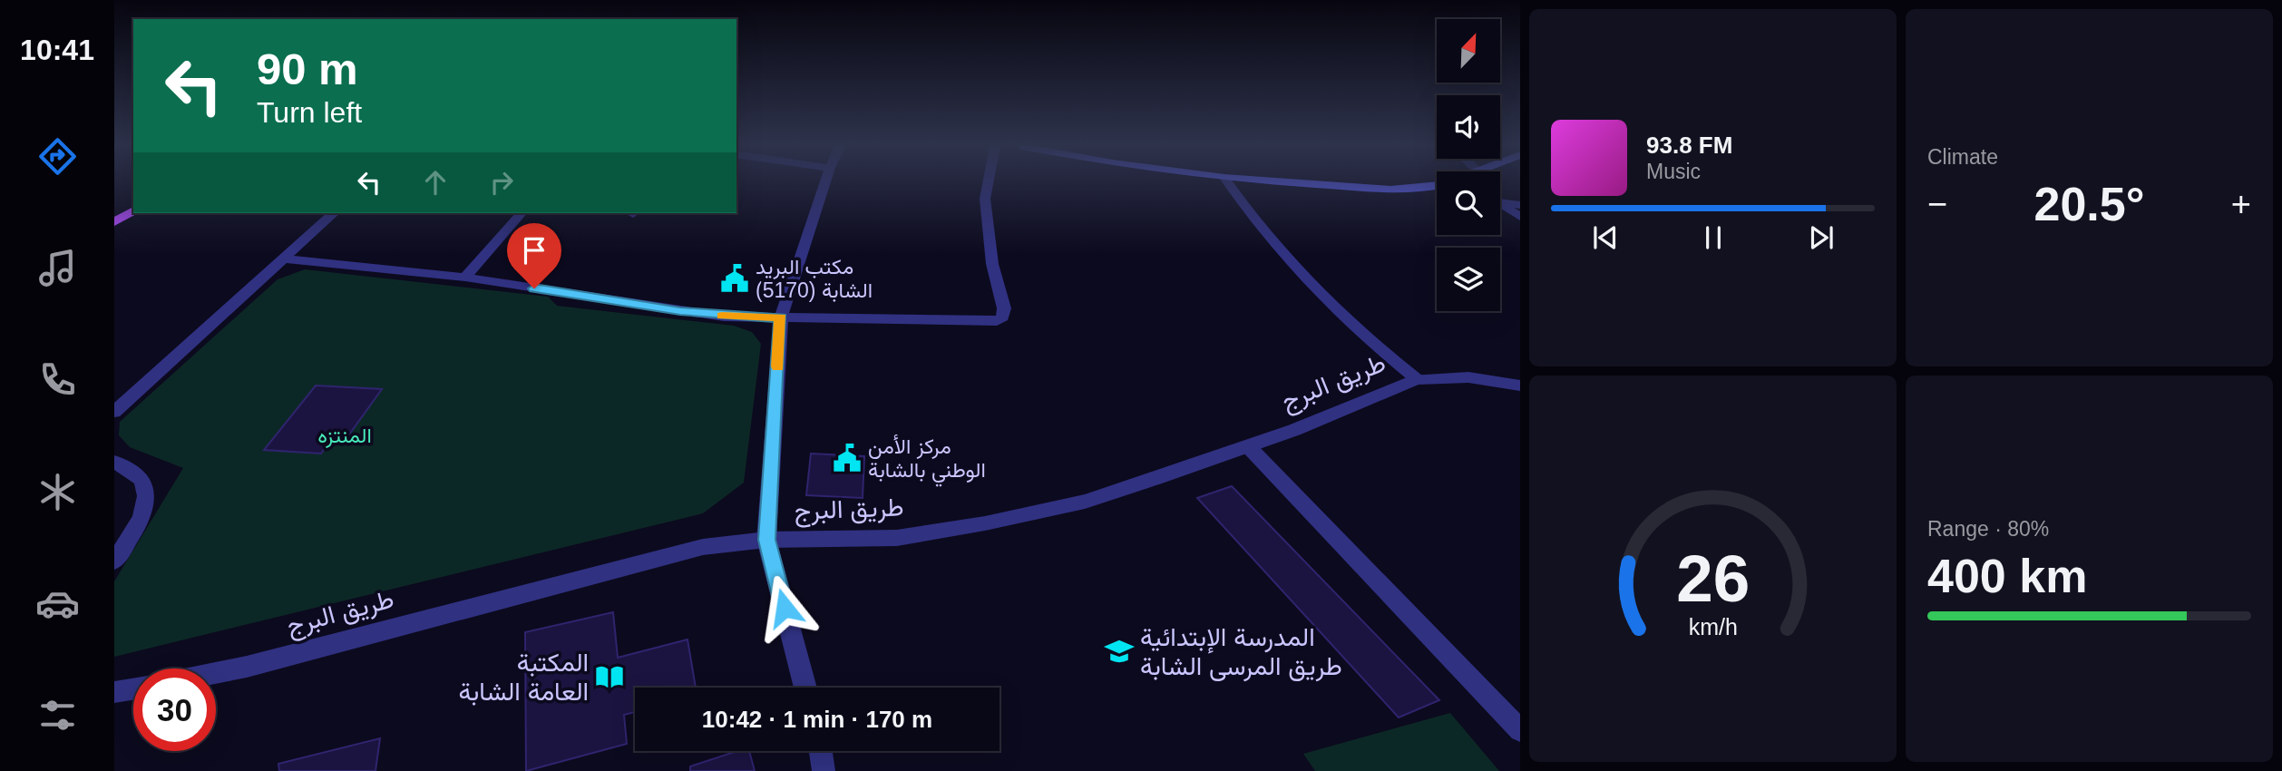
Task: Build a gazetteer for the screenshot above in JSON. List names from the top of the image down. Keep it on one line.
{"streets":{"street":["طريق البرج"]},"parks":["المنتزه"],"places":{"public building":["مكتب البريد الشابة (5170)","مركز الأمن الوطني بالشابة"],"school or university":["المدرسة الإبتدائية طريق المرسى الشابة"],"library":["المكتبة العامة الشابة"]},"north":"top right","page":{"tabs":"10:41","tile":["Climate",["Range · 80%","400 km"]],"turn":["90 m","Turn left"],"song":["93.8 FM","Music"],"heat":["−","20.5°","+"],"limit":"30","trip":"10:42 · 1 min · 170 m","gauge":["26","km/h"]}}
